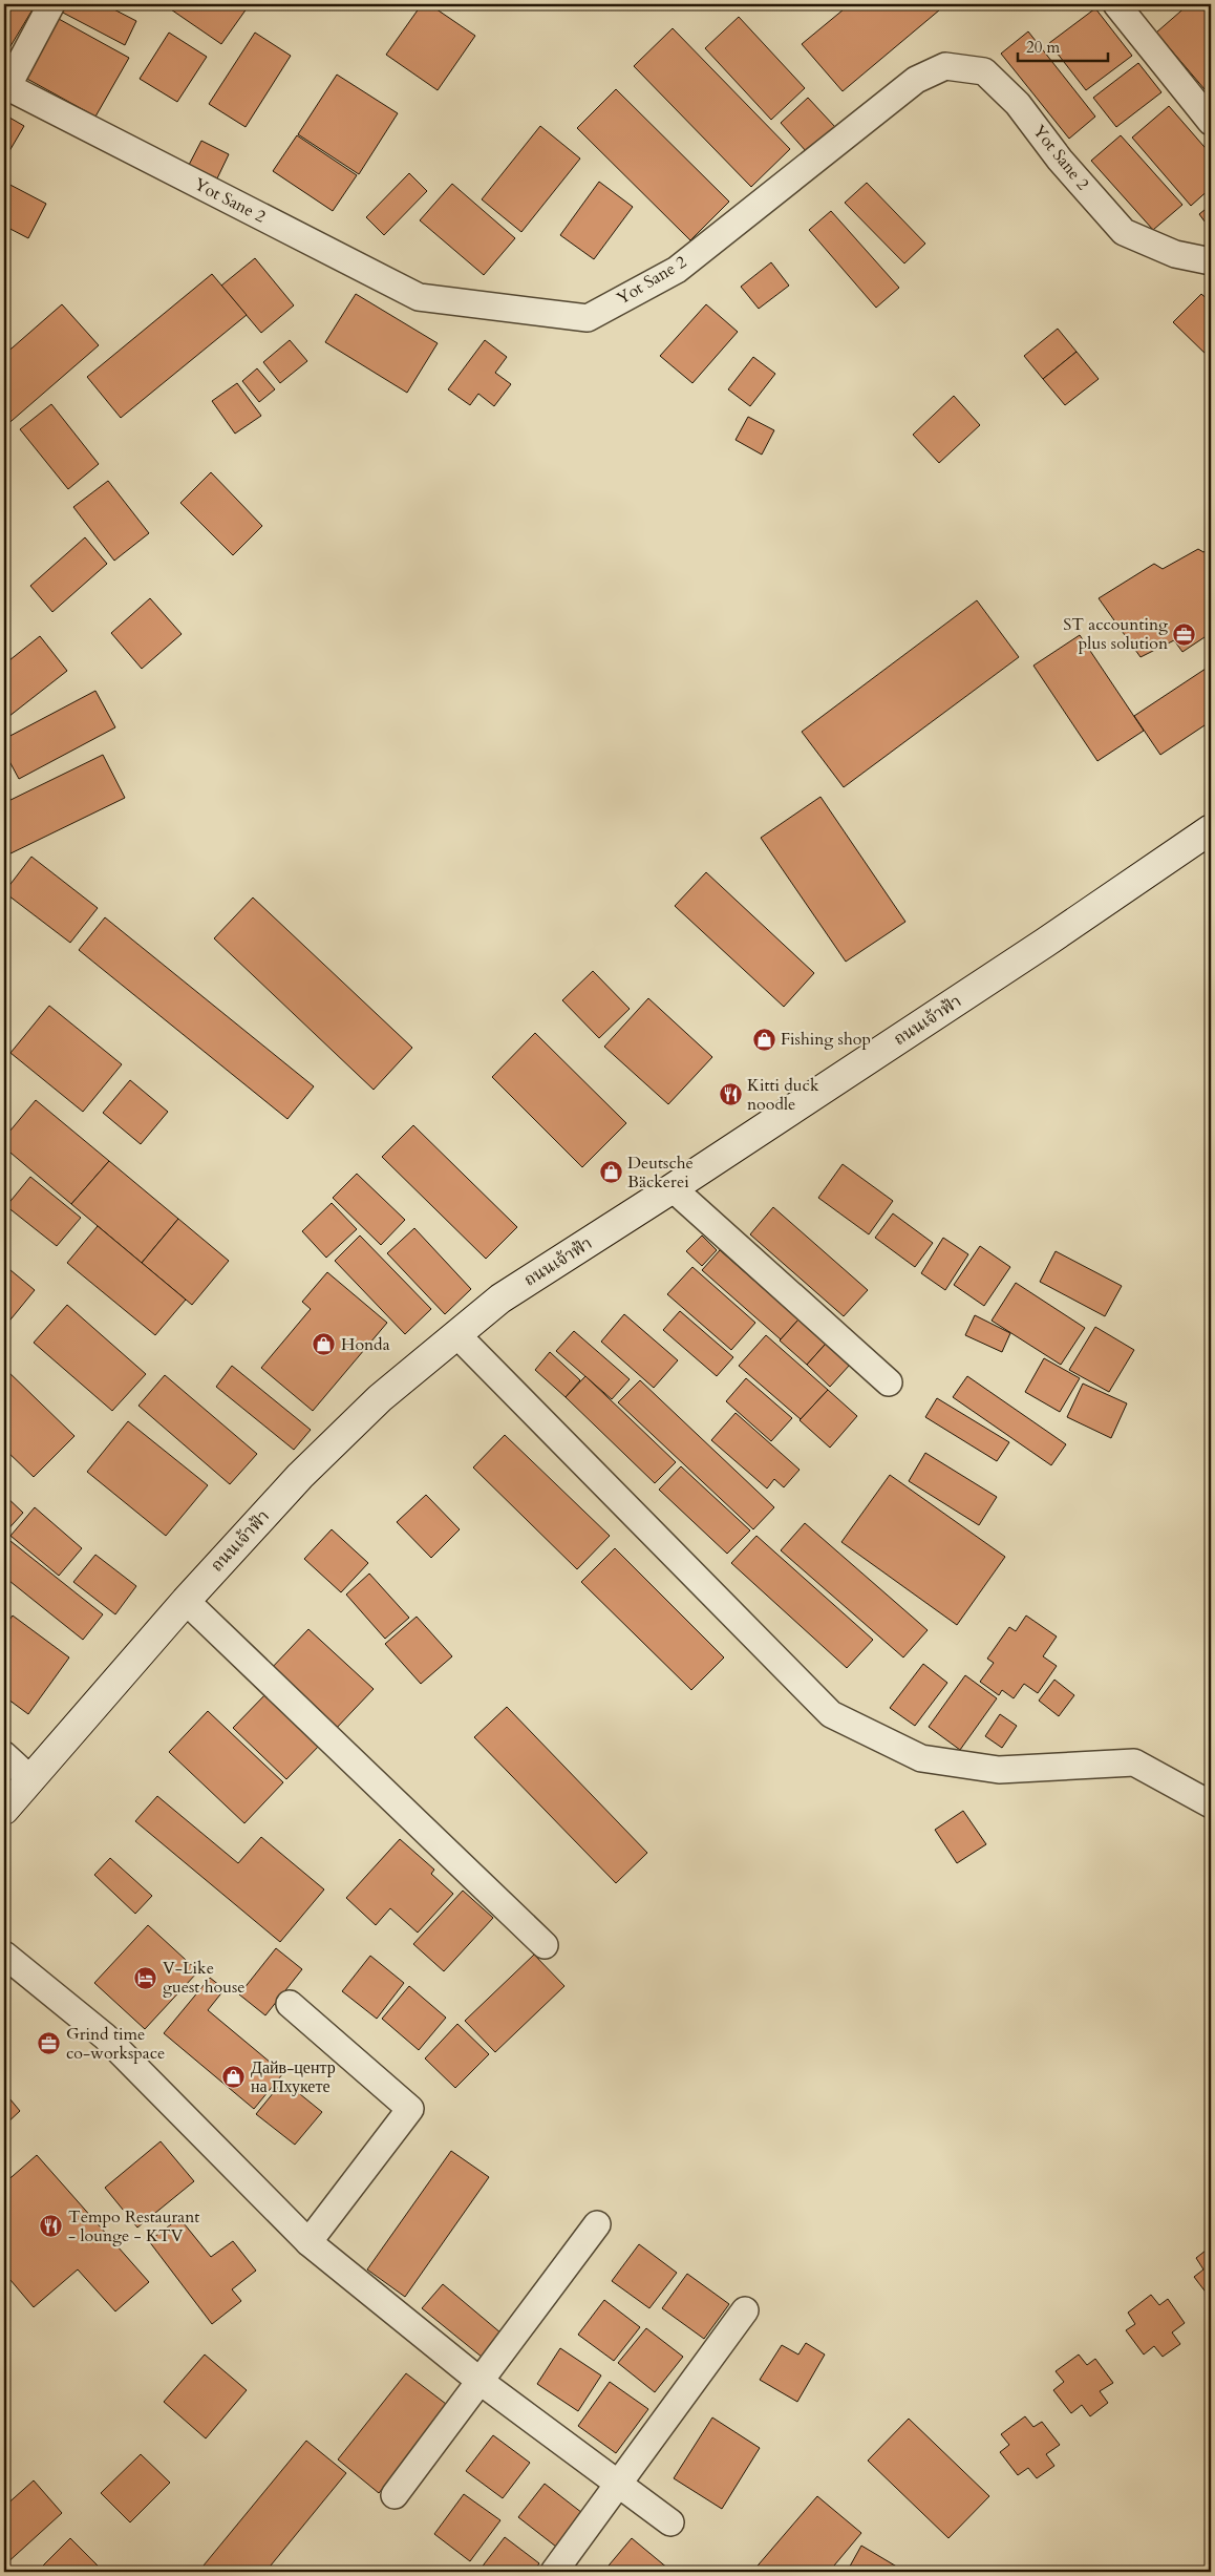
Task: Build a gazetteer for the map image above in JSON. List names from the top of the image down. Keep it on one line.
{"streets":{"main road":["ถนนเจ้าฟ้า"],"street":["Yot Sane 2"]},"places":{"office":["ST accounting plus solution","Grind time co-workspace"],"shop":["Fishing shop","Deutsche Bäckerei","Honda","Дайв-центр на Пхукете"],"restaurant":["Kitti duck noodle","Tempo Restaurant - lounge - KTV"],"hotel":["V-Like guest house"]},"scale_bar":"20 m"}
